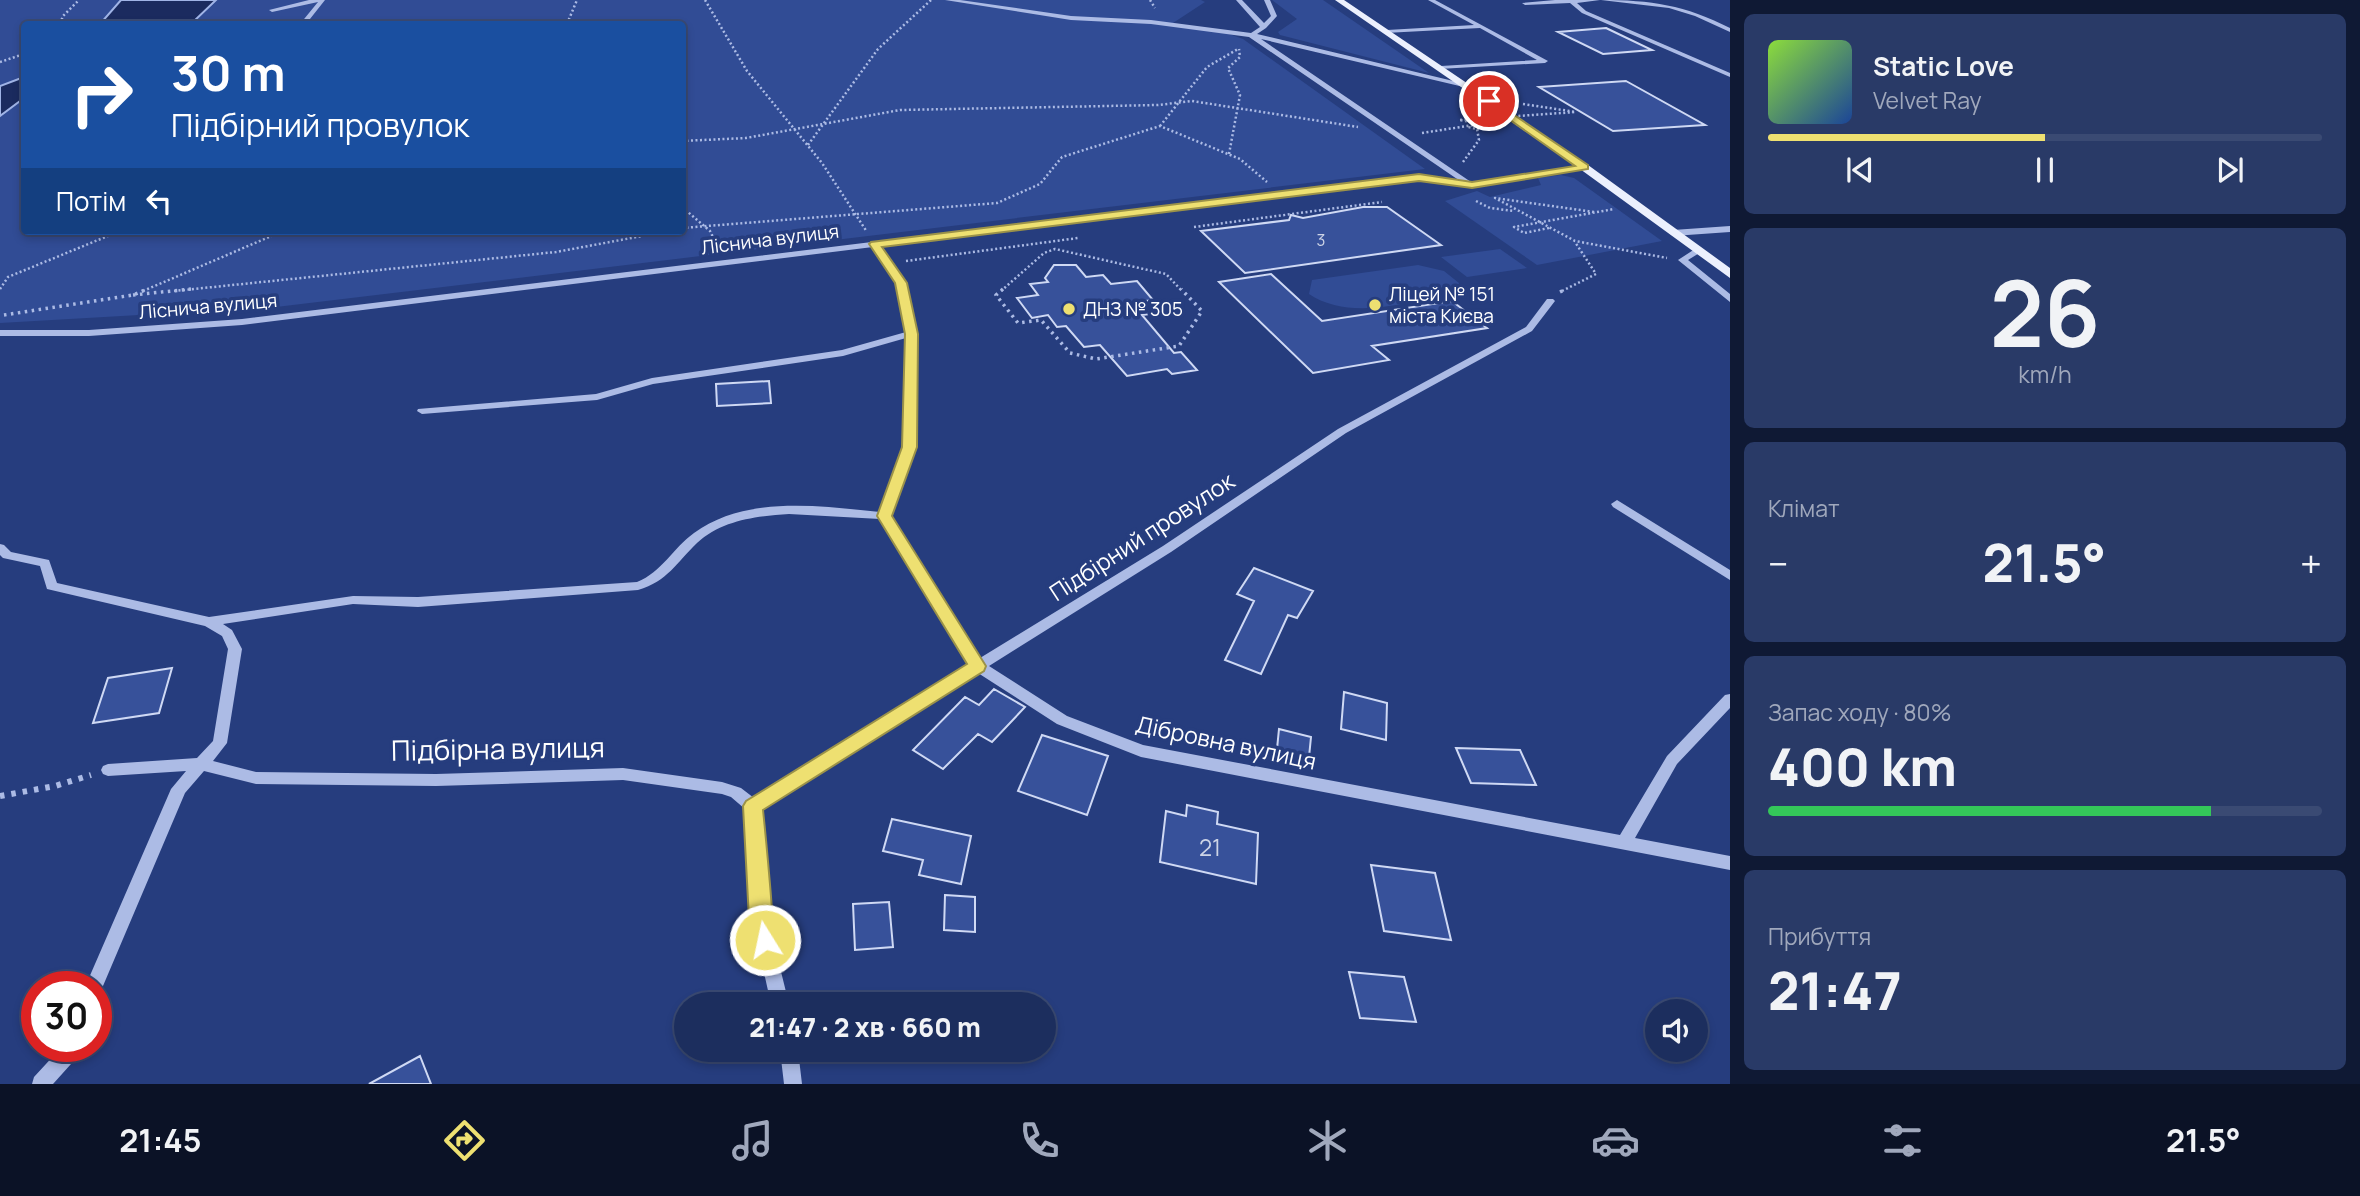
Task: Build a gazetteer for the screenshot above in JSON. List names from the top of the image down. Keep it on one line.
{"streets":{"street":["Ліснича вулиця","Підбірний провулок","Дібровна вулиця","Підбірна вулиця"]},"crossings":[["Підбірний провулок","Дібровна вулиця"],["Підбірний провулок","Підбірна вулиця"]],"places":["Ліцей № 151 міста Києва","ДНЗ № 305"],"house_numbers":["3","21"],"page":{"turn":["30 m","Підбірний провулок"],"song":["Static Love","Velvet Ray"],"then":"Потім","tile":[["26","km/h"],"Клімат",["Запас ходу · 80%","400 km"],["Прибуття","21:47"]],"heat":["−","21.5°","+"],"limit":"30","trip":"21:47 · 2 хв · 660 m","tabs":["21:45","21.5°"]}}
